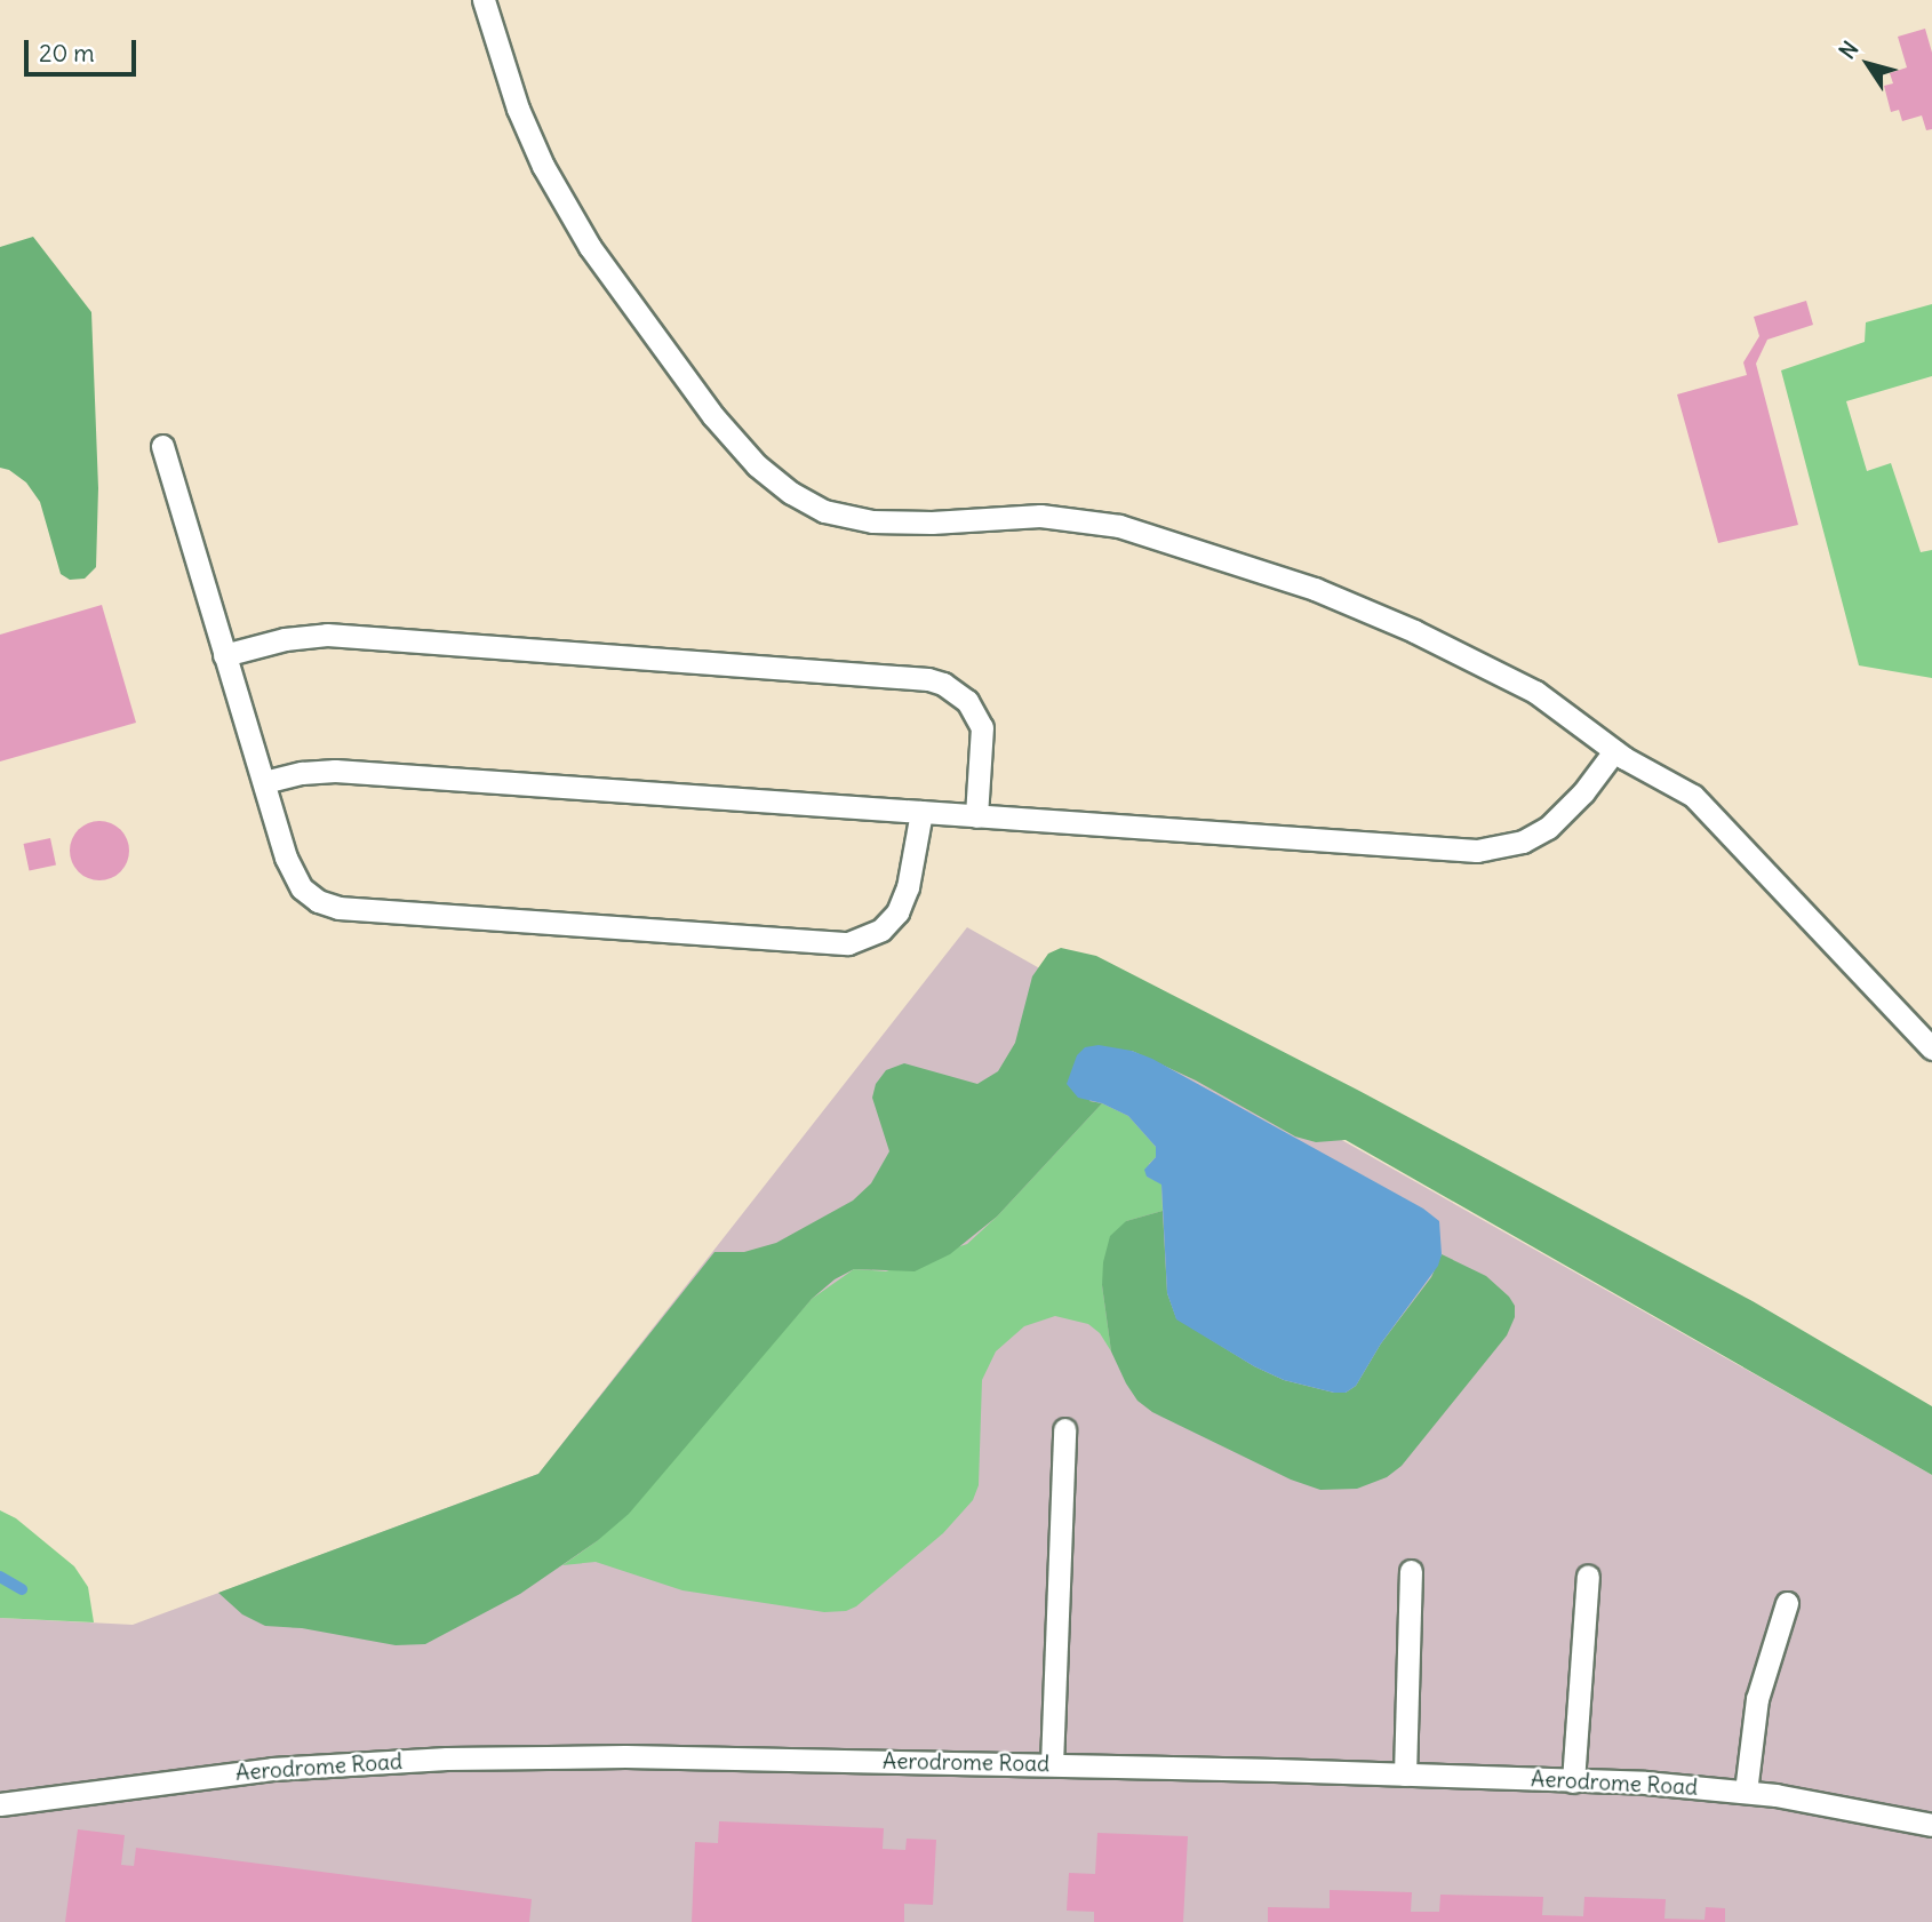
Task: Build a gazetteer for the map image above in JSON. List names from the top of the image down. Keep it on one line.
{"streets":{"lane":["Aerodrome Road"]},"scale_bar":"20 m","north":"top left"}
